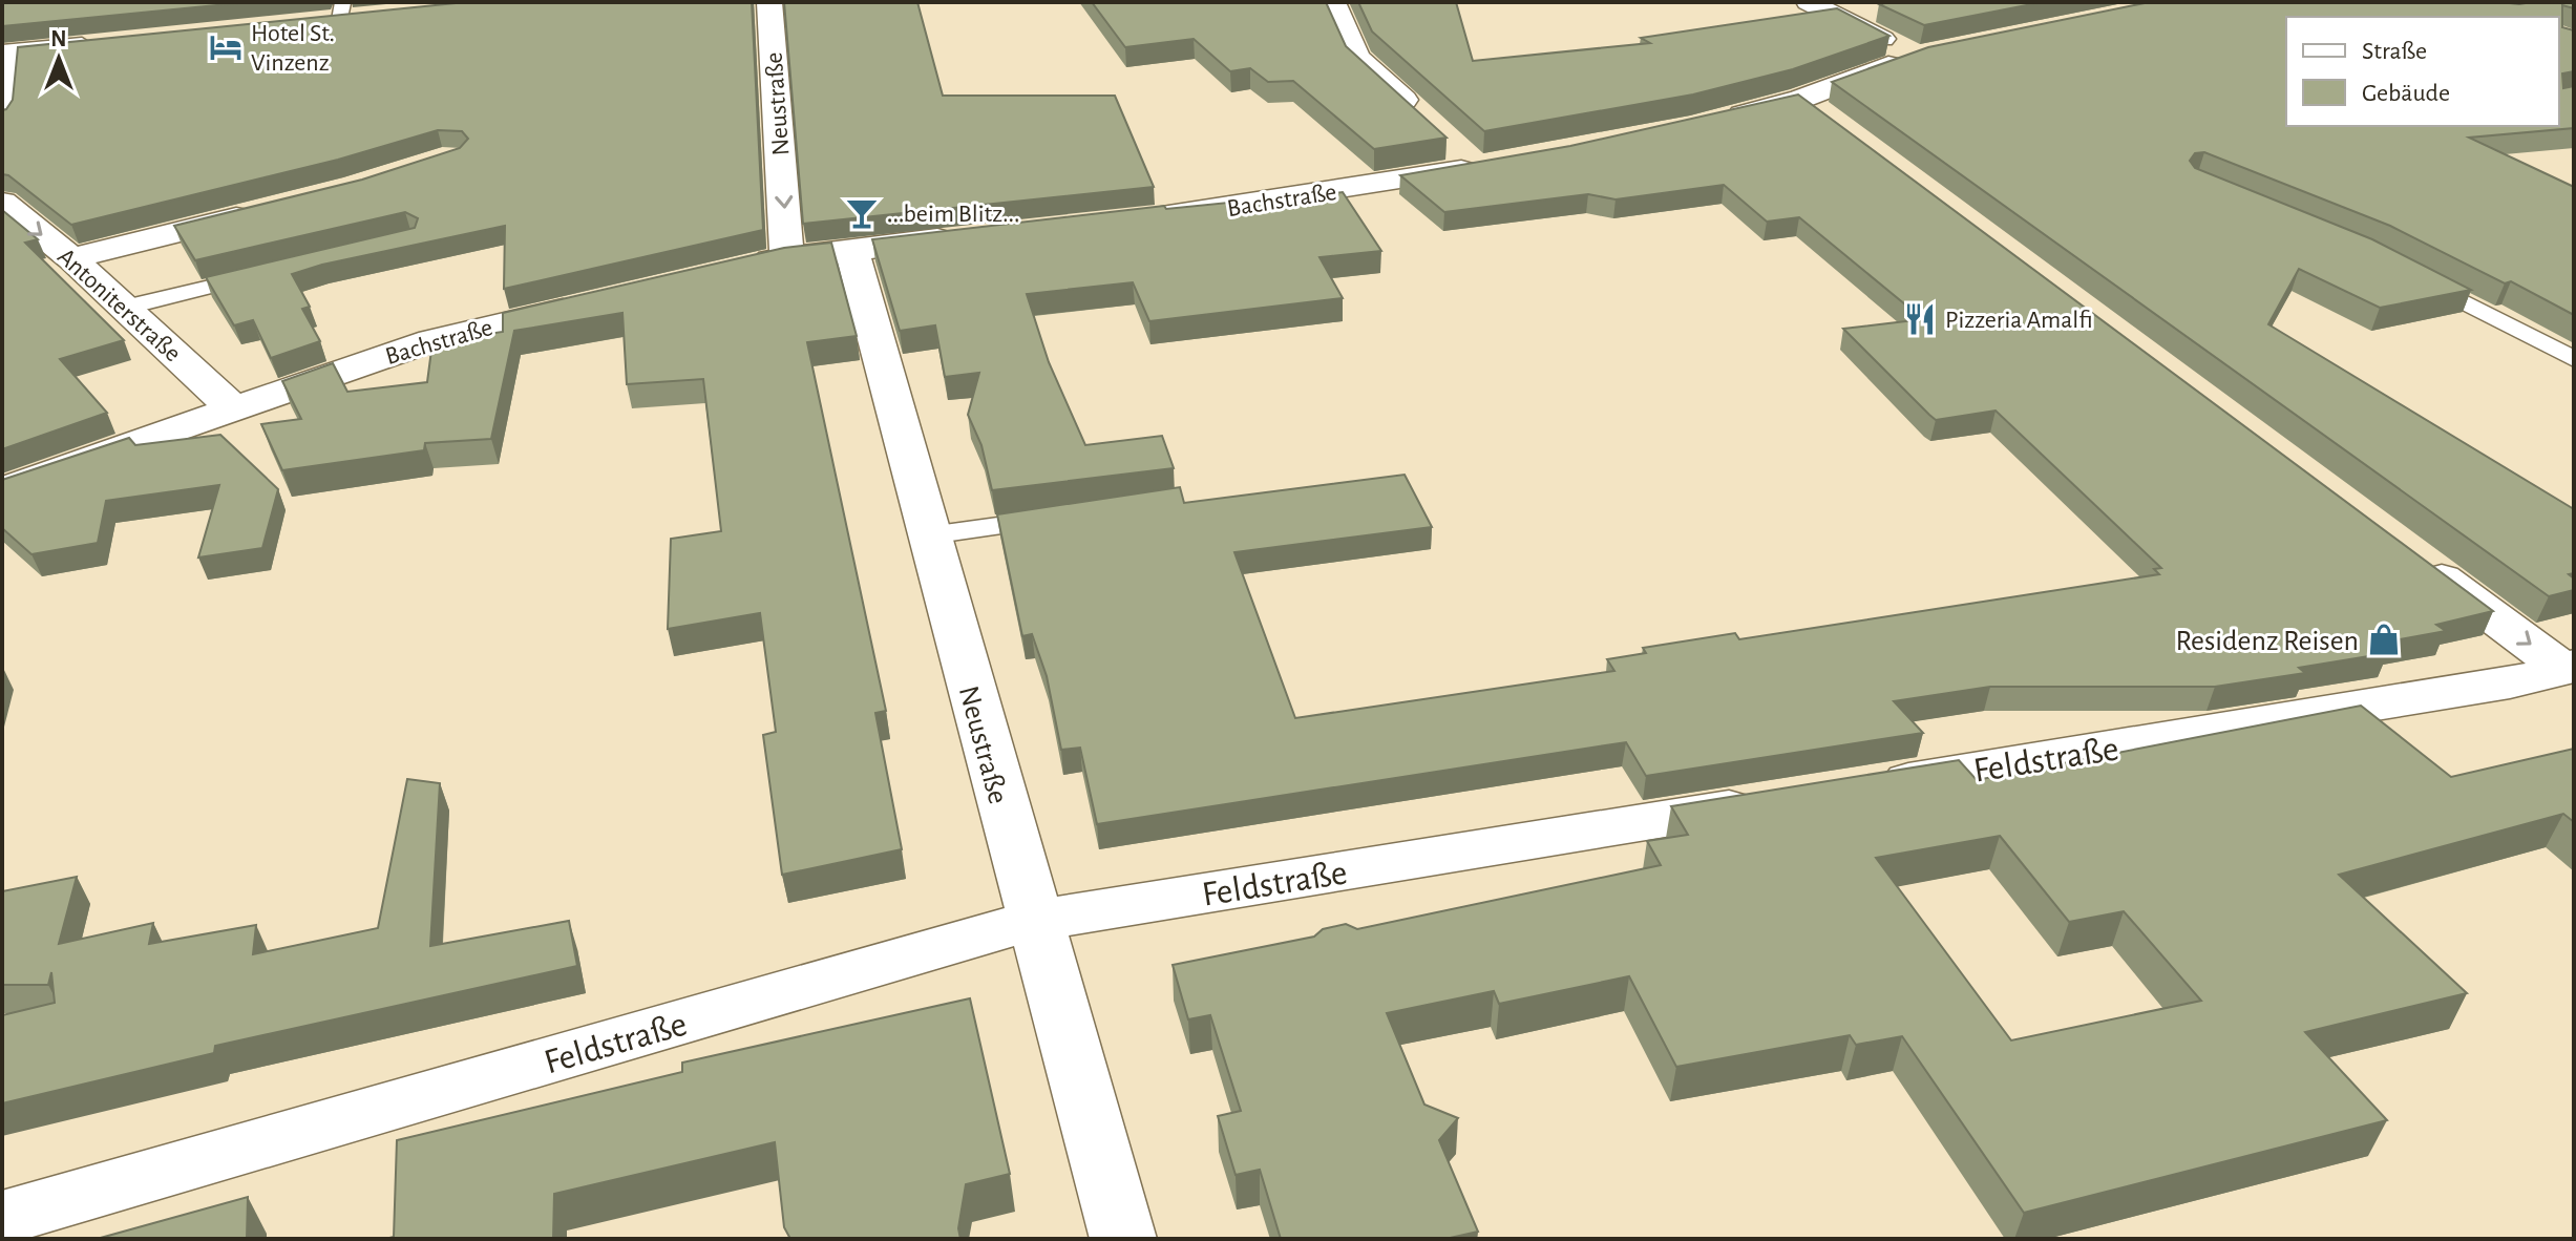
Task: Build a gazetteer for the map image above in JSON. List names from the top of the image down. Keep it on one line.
{"streets":{"street":["Neustraße","Bachstraße","Antoniterstraße","Feldstraße"]},"crossings":[["Neustraße","Feldstraße"],["Bachstraße","Antoniterstraße"]],"places":{"hotel":["Hotel St. Vinzenz"],"bar":["...beim Blitz..."],"restaurant":["Pizzeria Amalfi"],"shop":["Residenz Reisen"]},"legend":["Straße","Gebäude"],"north":"top"}
